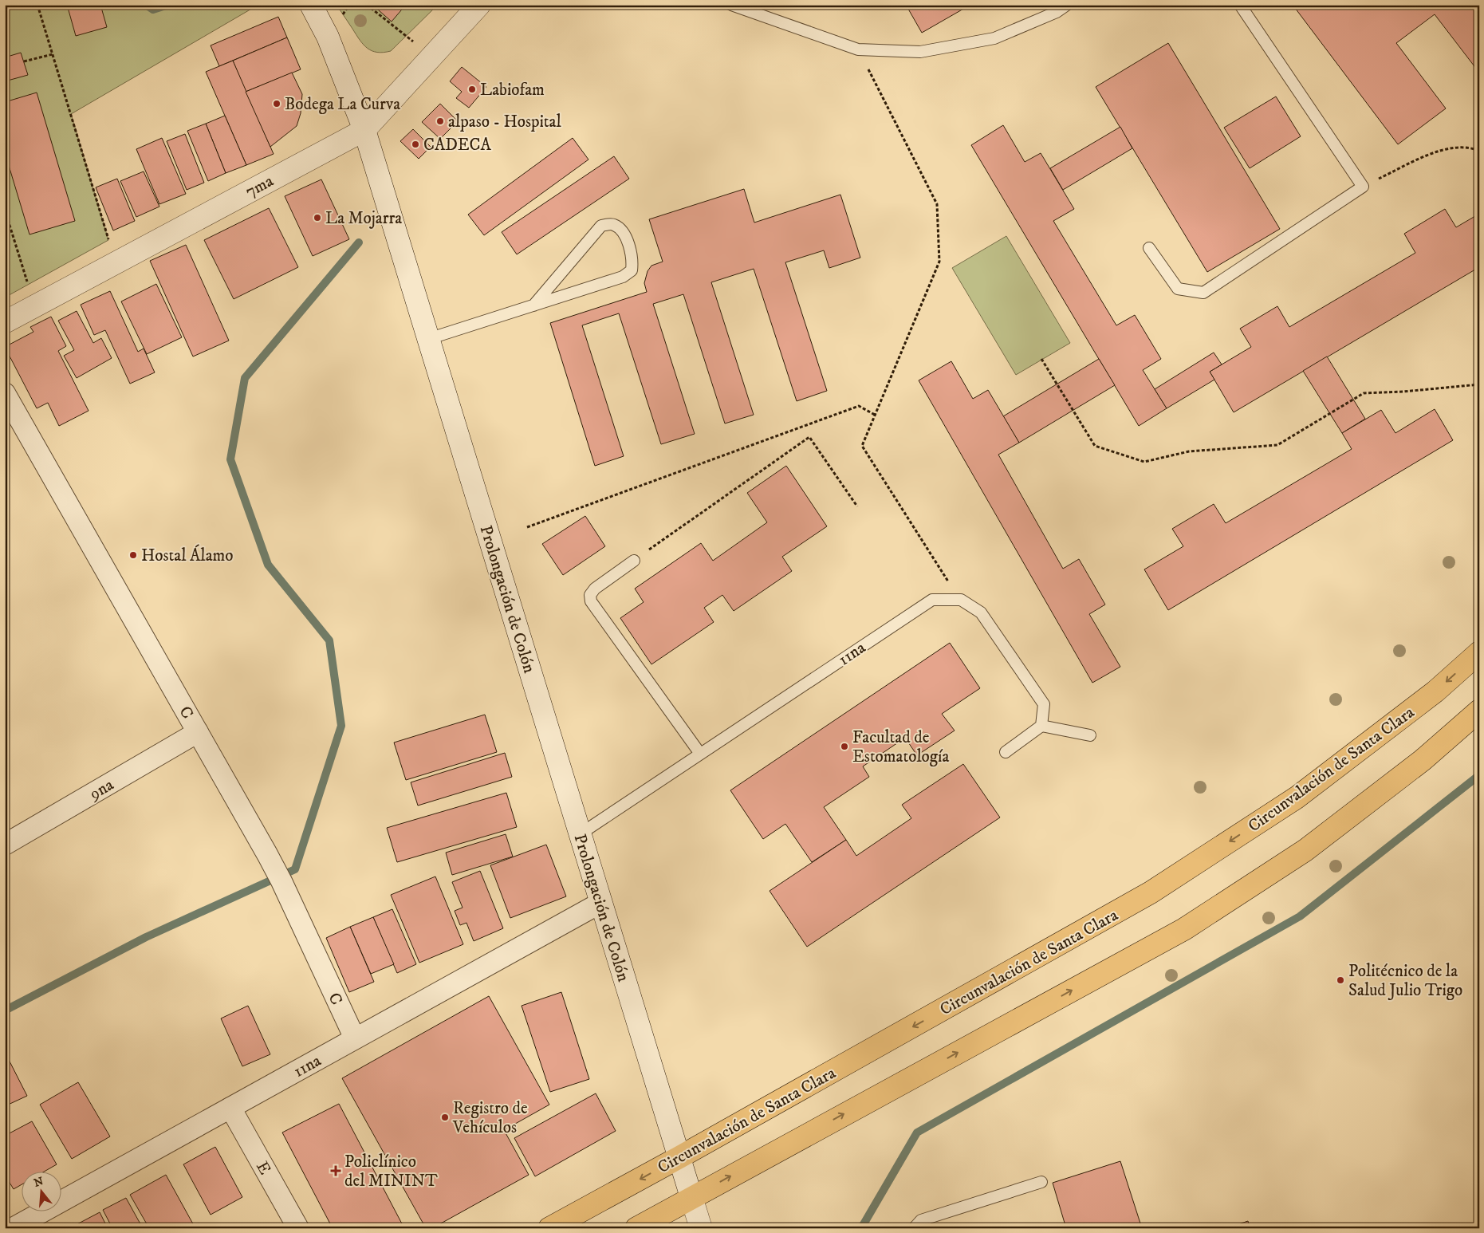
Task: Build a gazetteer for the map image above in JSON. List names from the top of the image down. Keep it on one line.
{"streets":{"highway":["Circunvalación de Santa Clara"],"main road":["7ma","Prolongación de Colón"],"street":["11na","C","9na","E"]},"crossings":[["7ma","Prolongación de Colón"],["Prolongación de Colón","11na"],["Prolongación de Colón","Circunvalación de Santa Clara"],["11na","C"],["11na","E"],["C","9na"]],"places":{"other":["Labiofam","Bodega La Curva","alpaso - Hospital","CADECA","La Mojarra","Hostal Álamo","Facultad de Estomatología","Politécnico de la Salud Julio Trigo","Registro de Vehículos"],"health":["Policlínico del MININT"]},"north":"top"}
